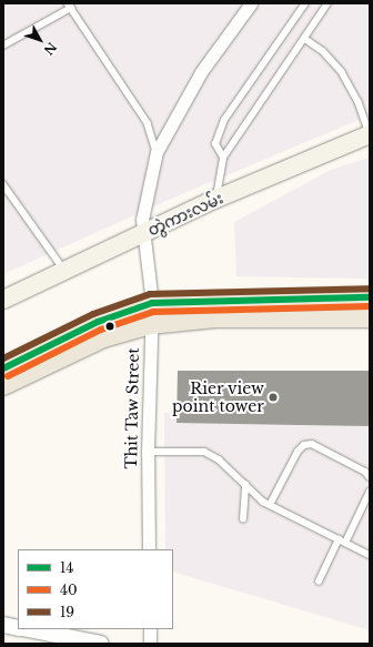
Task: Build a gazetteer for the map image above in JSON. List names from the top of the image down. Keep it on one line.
{"streets":{"main road":["တွဲကားလမ်း"],"street":["Thit Taw Street"]},"crossings":[["တွဲကားလမ်း","Thit Taw Street"]],"places":["Rier view point tower"],"lines":["transit line 19","transit line 14","transit line 40"],"legend":["14","40","19"],"north":"bottom right"}
